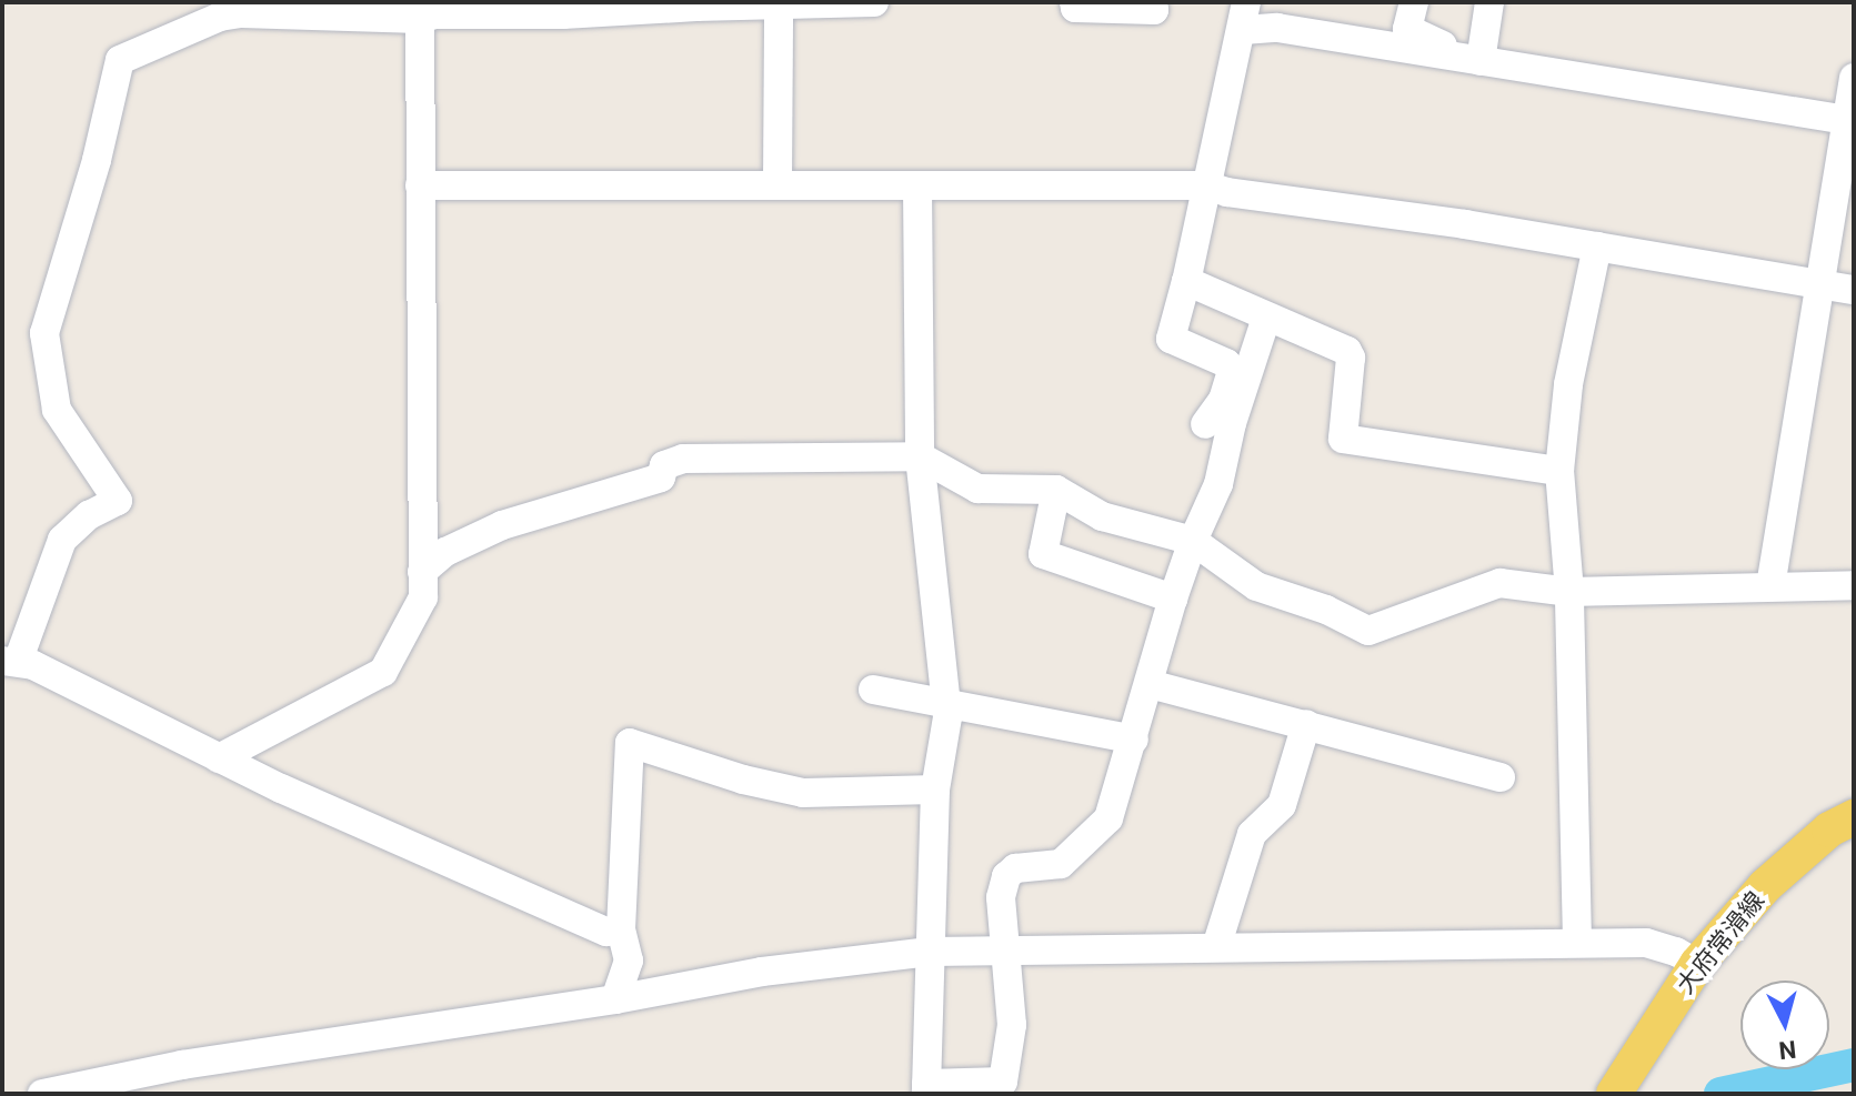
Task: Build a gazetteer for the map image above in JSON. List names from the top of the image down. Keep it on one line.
{"streets":{"main road":["大府常滑線"]},"north":"bottom"}
